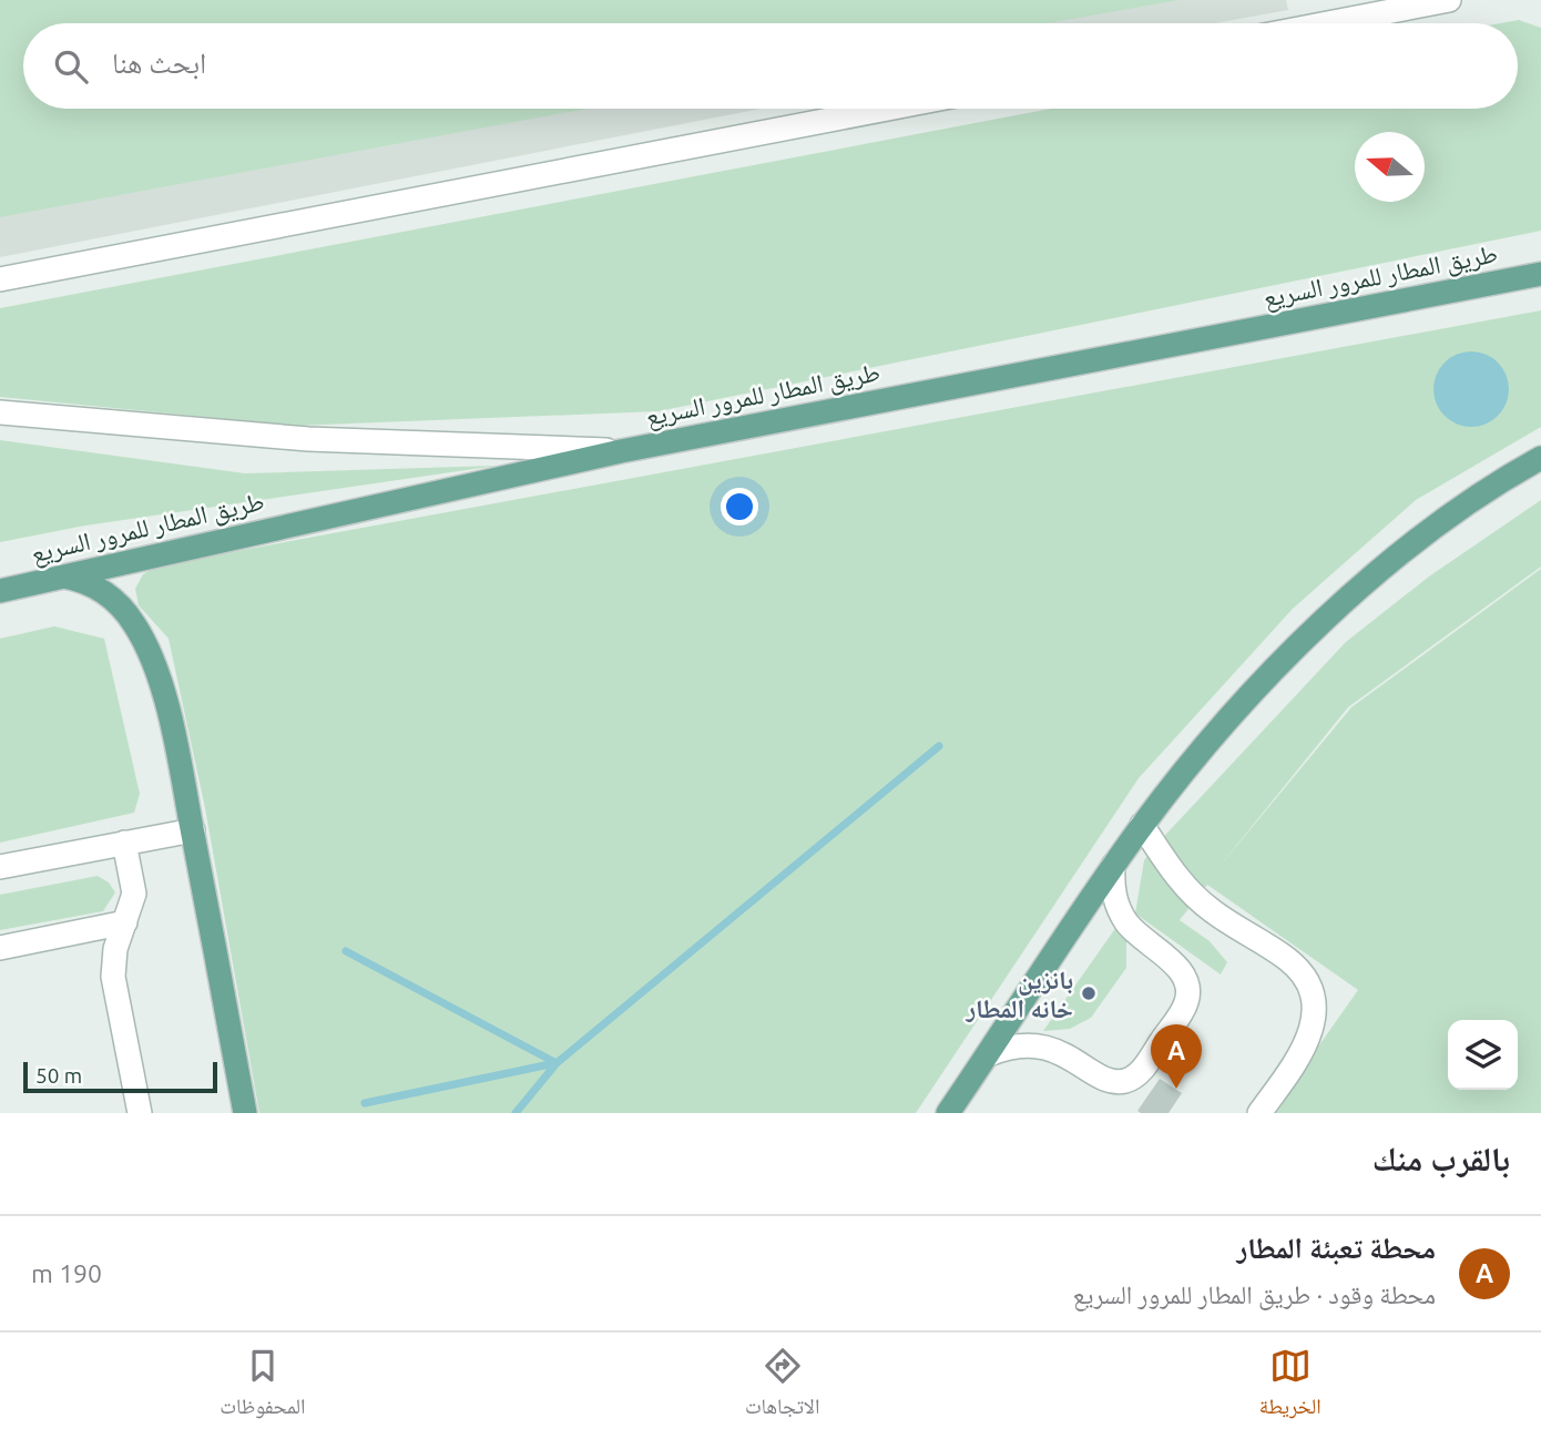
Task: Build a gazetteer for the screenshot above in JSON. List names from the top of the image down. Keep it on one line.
{"streets":{"main road":["طريق المطار للمرور السريع"]},"places":["بانزين خانه المطار"],"scale_bar":"50 m","north":"left","page":{"search":"ابحث هنا","pins":"A","scale":"50 m","heading":"بالقرب منك","list":[{"mark":"A","name":"محطة تعبئة المطار","note":"محطة وقود · طريق المطار للمرور السريع","value":"190 m"}],"nav":["الخريطة","الاتجاهات","المحفوظات"]}}
